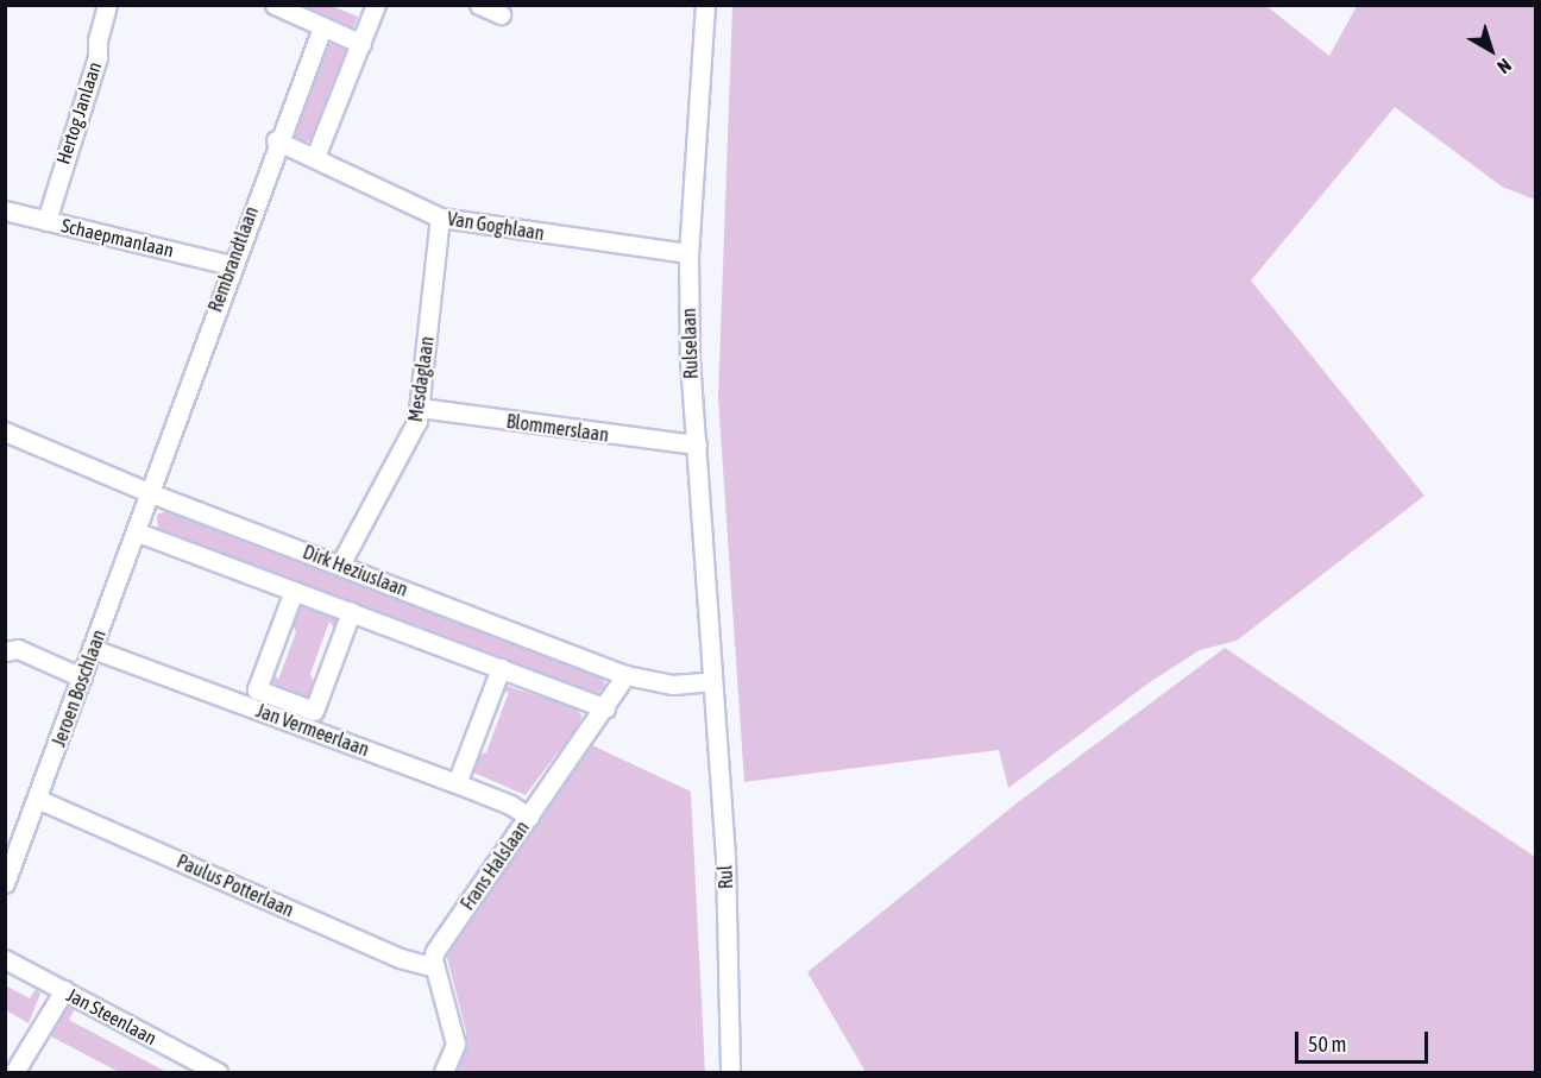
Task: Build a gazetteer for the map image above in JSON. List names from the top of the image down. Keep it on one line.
{"streets":{"street":["Hertog Janlaan","Van Goghlaan","Schaepmanlaan","Rembrandtlaan","Rulselaan","Mesdaglaan","Blommerslaan","Dirk Heziuslaan","Jeroen Boschlaan","Jan Vermeerlaan","Frans Halslaan","Rul","Paulus Potterlaan","Jan Steenlaan"]},"crossings":[["Hertog Janlaan","Schaepmanlaan"],["Van Goghlaan","Rembrandtlaan"],["Van Goghlaan","Rulselaan"],["Van Goghlaan","Mesdaglaan"],["Schaepmanlaan","Rembrandtlaan"],["Rembrandtlaan","Dirk Heziuslaan"],["Rembrandtlaan","Jeroen Boschlaan"],["Rulselaan","Blommerslaan"],["Rulselaan","Dirk Heziuslaan"],["Rulselaan","Rul"],["Mesdaglaan","Blommerslaan"],["Mesdaglaan","Dirk Heziuslaan"],["Dirk Heziuslaan","Jeroen Boschlaan"],["Dirk Heziuslaan","Frans Halslaan"],["Dirk Heziuslaan","Rul"],["Jeroen Boschlaan","Jan Vermeerlaan"],["Jeroen Boschlaan","Paulus Potterlaan"],["Jan Vermeerlaan","Frans Halslaan"],["Frans Halslaan","Paulus Potterlaan"]],"scale_bar":"50 m","north":"bottom right"}
